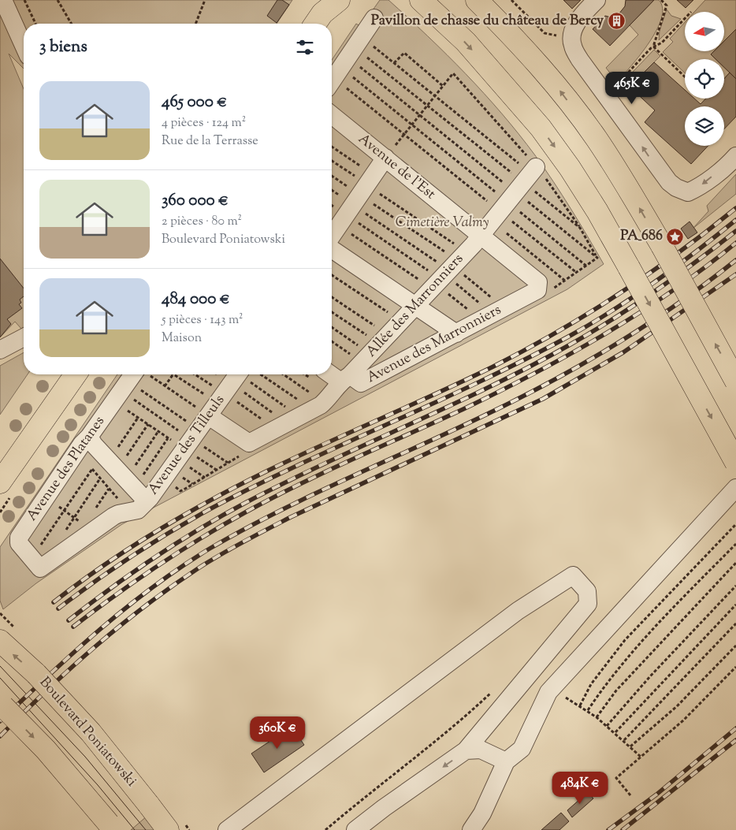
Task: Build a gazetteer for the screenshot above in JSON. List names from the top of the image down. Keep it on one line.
{"streets":{"main road":["Boulevard Poniatowski"],"street":["Avenue de l'Est","Allée des Marronniers","Avenue des Marronniers","Avenue des Tilleuls","Avenue des Platanes"]},"crossings":[["Avenue de l'Est","Allée des Marronniers"],["Avenue de l'Est","Avenue des Marronniers"],["Allée des Marronniers","Avenue des Marronniers"]],"parks":["Cimetière Valmy"],"places":{"building":["Pavillon de chasse du château de Bercy"],"place":["PA_686"]},"north":"left","page":{"heading":"3 biens","list":[{"name":"465 000 €","note":"4 pièces · 124 m² · Rue de la Terrasse"},{"name":"360 000 €","note":"2 pièces · 80 m² · Boulevard Poniatowski"},{"name":"484 000 €","note":"5 pièces · 143 m² · Maison"}],"price":["465K €","360K €","484K €"]}}
